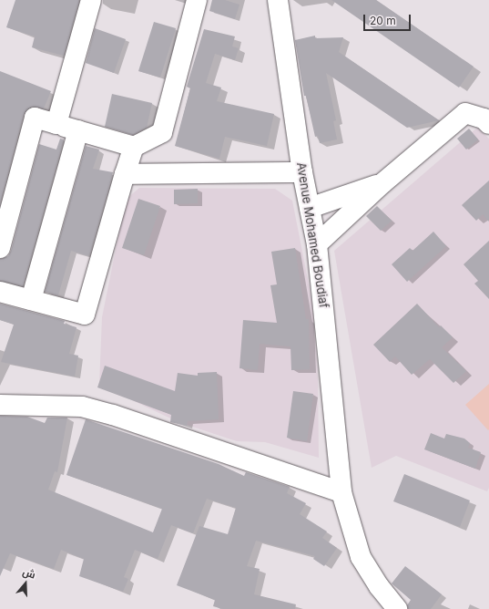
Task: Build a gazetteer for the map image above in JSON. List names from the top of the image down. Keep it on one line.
{"streets":{"street":["Avenue Mohamed Boudiaf"]},"scale_bar":"20 m","north":"top"}
